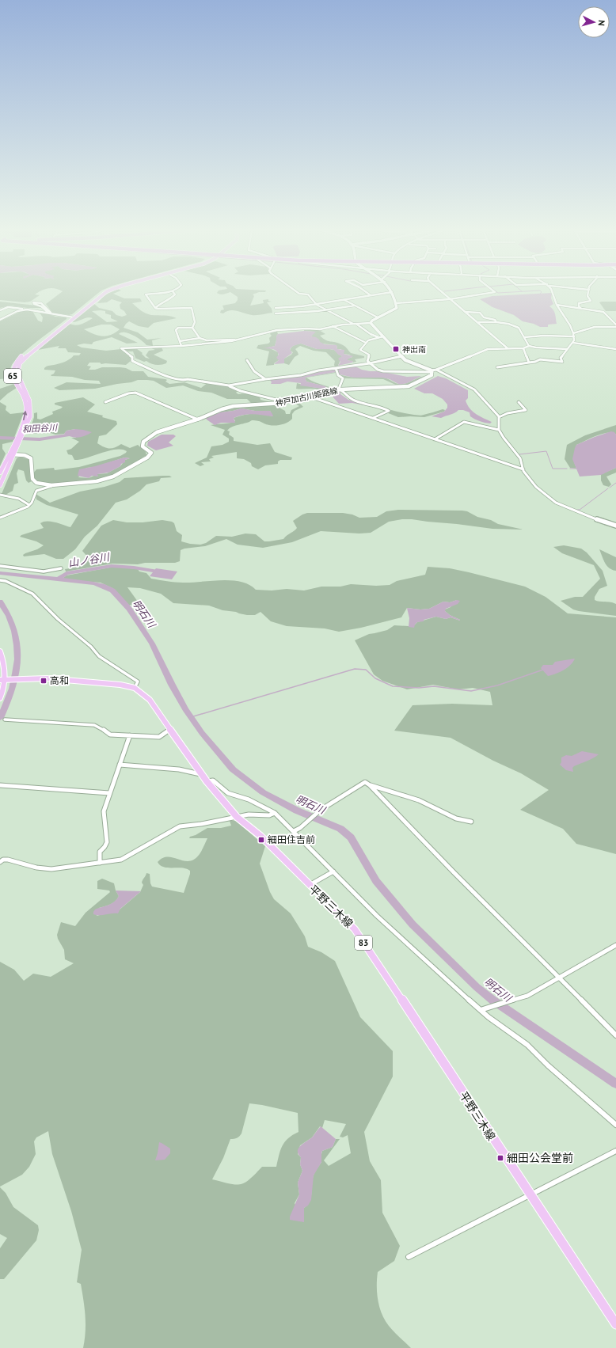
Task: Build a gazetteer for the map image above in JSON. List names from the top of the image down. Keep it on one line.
{"streets":{"main road":["65","平野三木線","83"],"street":["神戸加古川姫路線"]},"crossings":[["65","神戸加古川姫路線"]],"water":["和田谷川","山ノ谷川","明石川"],"places":{"transit":["神出南","高和","細田住吉前","細田公会堂前"]},"north":"right"}
